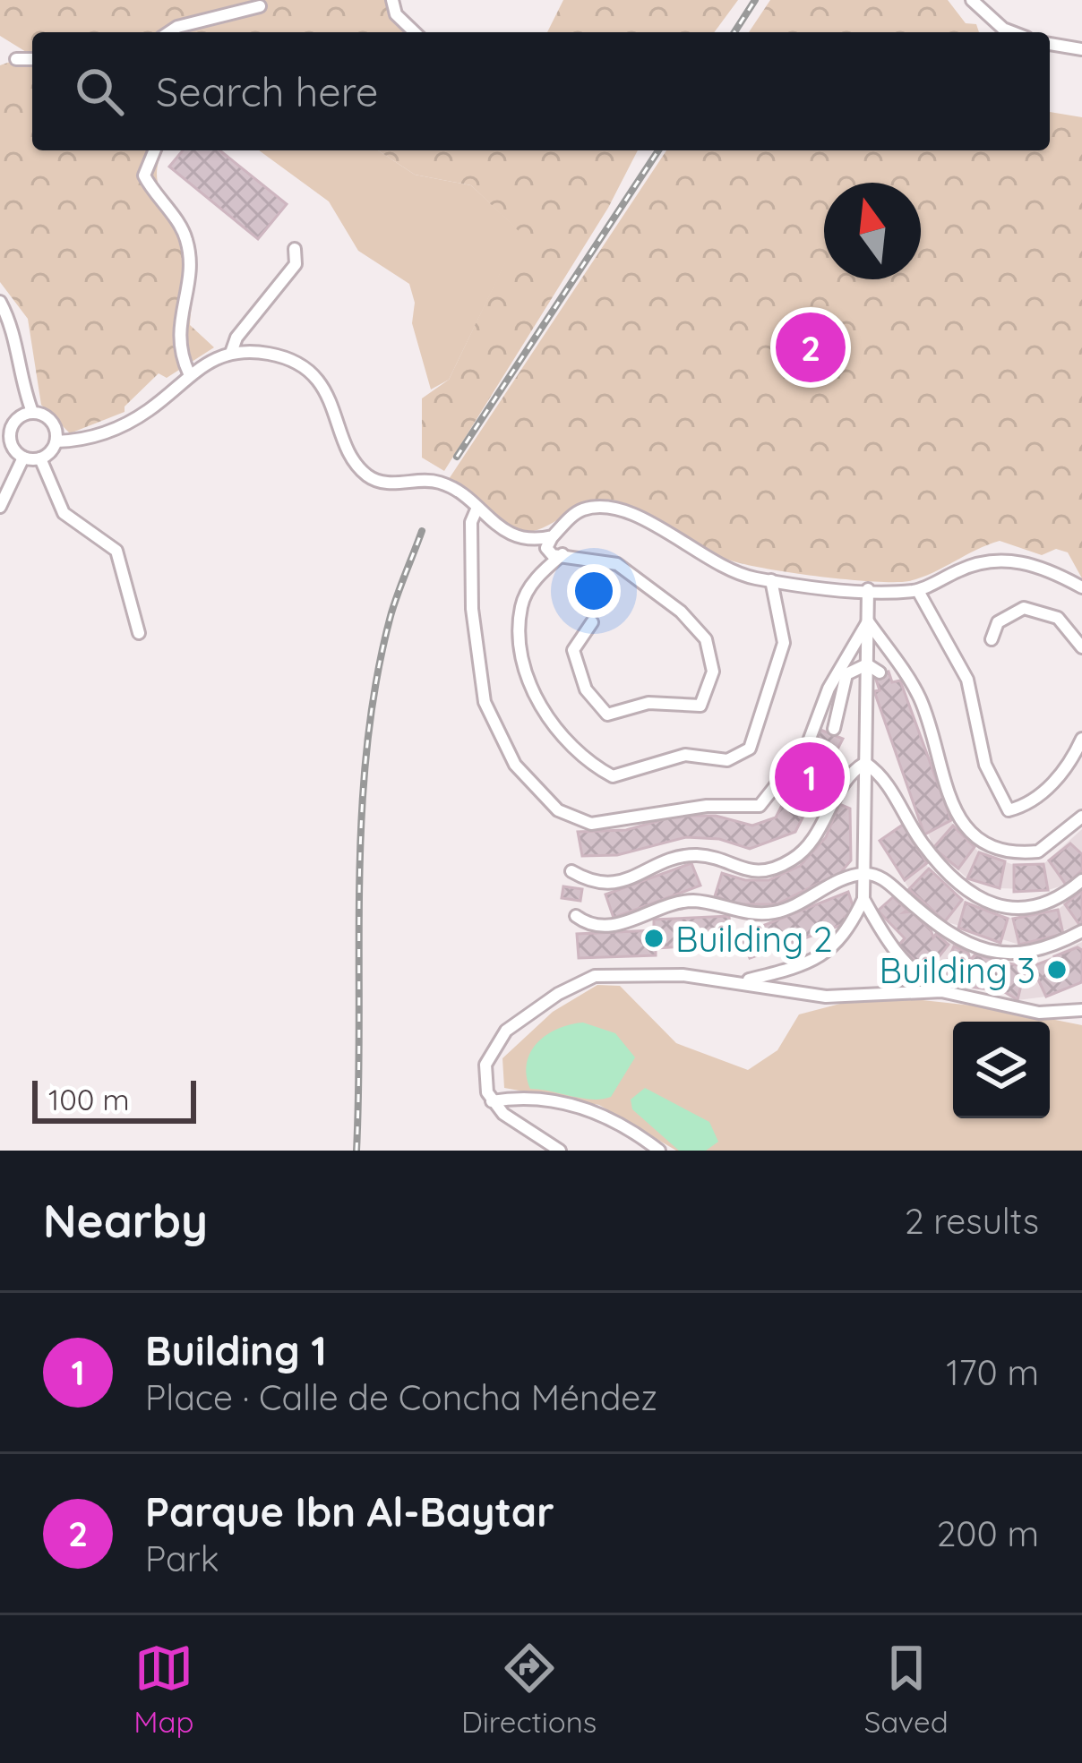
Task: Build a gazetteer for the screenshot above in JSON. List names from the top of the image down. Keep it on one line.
{"places":["Building 2","Building 3"],"scale_bar":"100 m","north":"top","page":{"search":"Search here","pins":["2","1"],"scale":"100 m","heading":["Nearby","2 results"],"list":[{"mark":"1","name":"Building 1","note":"Place · Calle de Concha Méndez","value":"170 m"},{"mark":"2","name":"Parque Ibn Al-Baytar","note":"Park","value":"200 m"}],"nav":["Map","Directions","Saved"]}}
